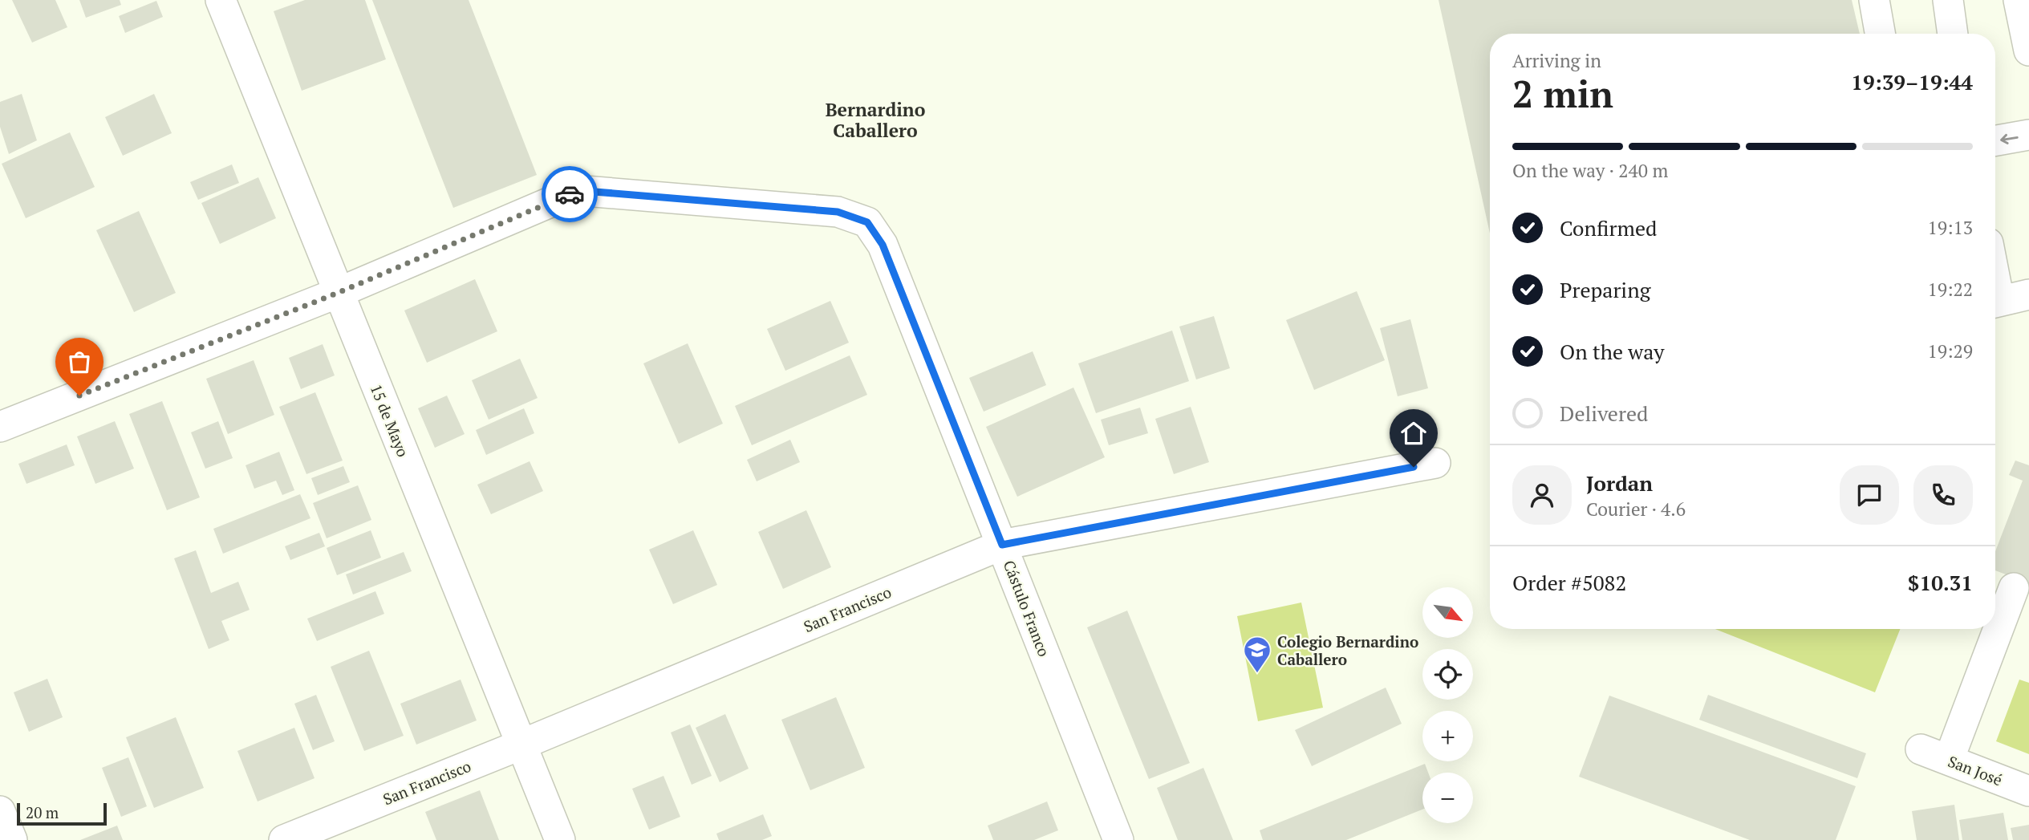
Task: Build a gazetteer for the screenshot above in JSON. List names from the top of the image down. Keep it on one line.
{"streets":{"street":["15 de Mayo","Cástulo Franco","San Francisco","San José"]},"crossings":[["15 de Mayo","Cástulo Franco"],["15 de Mayo","San Francisco"],["Cástulo Franco","San Francisco"]],"districts":["Bernardino Caballero"],"places":{"school or university":["Colegio Bernardino Caballero"]},"scale_bar":"20 m","north":"bottom right","page":{"heading":["2 min","Arriving in","19:39–19:44"],"panel":["Jordan","Courier · 4.6","Order #5082","$10.31"],"bar":"On the way · 240 m","list":[["Confirmed","19:13"],["Preparing","19:22"],["On the way","19:29"],"Delivered"],"map_buttons":["+","−"],"scale":"20 m"}}
